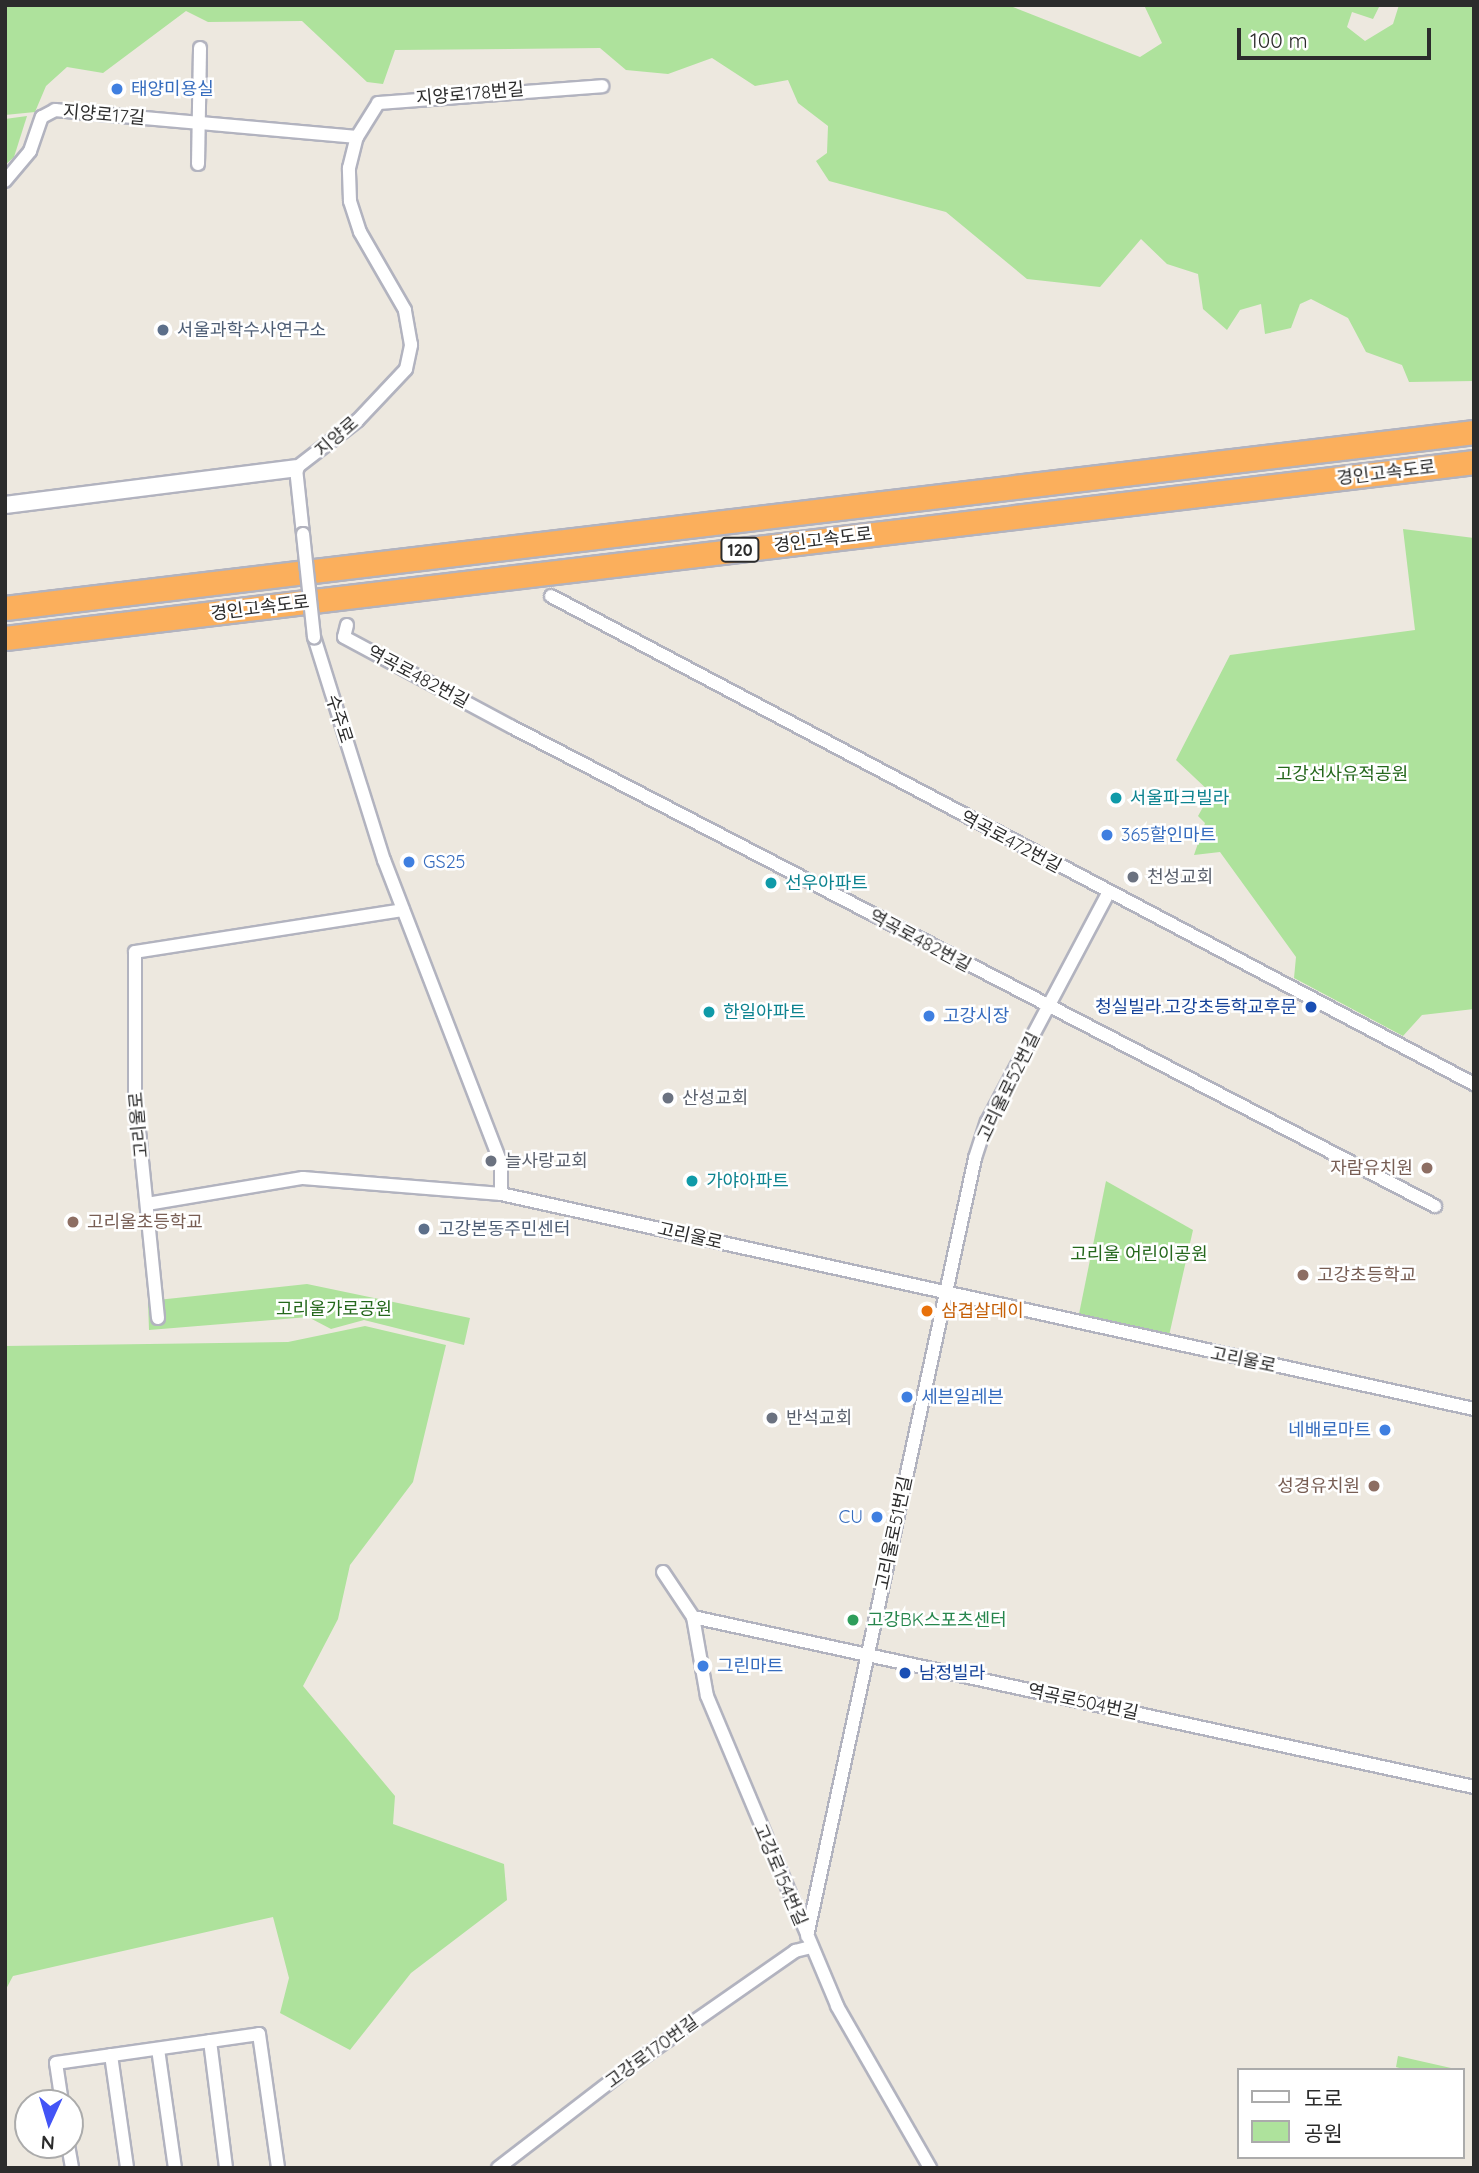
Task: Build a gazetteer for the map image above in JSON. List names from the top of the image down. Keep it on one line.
{"streets":{"highway":["경인고속도로","120"],"street":["지양로178번길","지양로17길","지양로","역곡로482번길","수주로","역곡로472번길","고리울로52번길","고리울로","고리울로51번길","역곡로504번길","고강로154번길","고강로170번길"]},"crossings":[["지양로178번길","지양로17길"],["지양로178번길","지양로"],["지양로17길","지양로"],["지양로","수주로"],["역곡로482번길","고리울로52번길"],["수주로","고리울로"],["역곡로472번길","고리울로52번길"],["고리울로52번길","고리울로"],["고리울로52번길","고리울로51번길"],["고리울로","고리울로51번길"],["고리울로51번길","역곡로504번길"],["고리울로51번길","고강로154번길"],["고리울로51번길","고강로170번길"],["역곡로504번길","고강로154번길"],["고강로154번길","고강로170번길"]],"parks":["고강선사유적공원","고리울 어린이공원","고리울가로공원"],"places":["태양미용실","서울과학수사연구소","서울파크빌라","365할인마트","GS25","천성교회","선우아파트","청실빌라.고강초등학교후문","한일아파트","고강시장","산성교회","늘사랑교회","자람유치원","가야아파트","고리울초등학교","고강본동주민센터","고강초등학교","삼겹살데이","세븐일레븐","반석교회","네배로마트","성경유치원","CU","고강BK스포츠센터","그린마트","남정빌라"],"legend":["도로","공원"],"scale_bar":"100 m","north":"bottom"}
